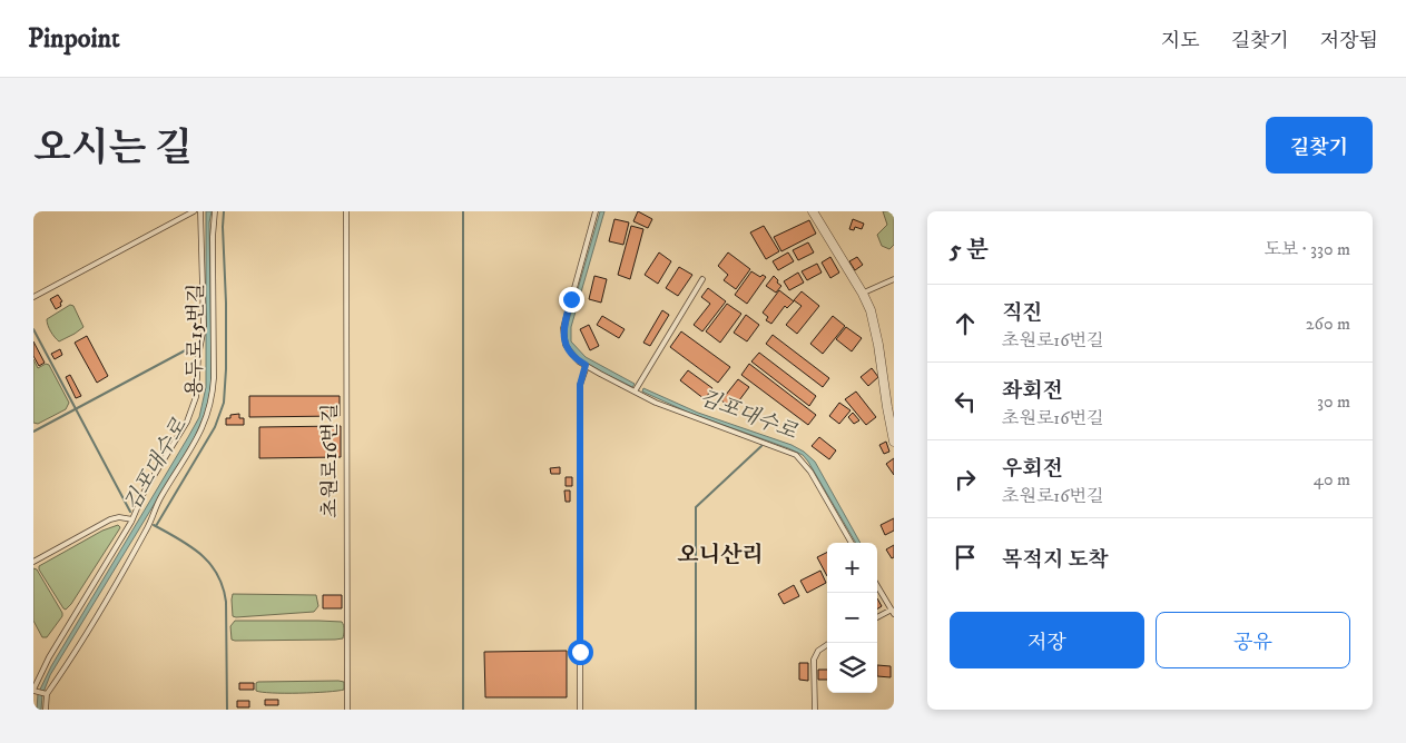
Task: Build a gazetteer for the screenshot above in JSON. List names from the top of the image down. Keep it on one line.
{"streets":{"lane":["용두로15번길","초원로16번길"]},"districts":["오니산리"],"water":["김포대수로"],"page":{"header":"Pinpoint","nav":["지도","길찾기","저장됨"],"title":"오시는 길","buttons":["길찾기",["저장","공유"]],"heading":["5 분","도보 · 330 m"],"list":[["직진","초원로16번길","260 m"],["좌회전","초원로16번길","30 m"],["우회전","초원로16번길","40 m"],"목적지 도착"],"map_buttons":["+","−"]}}
